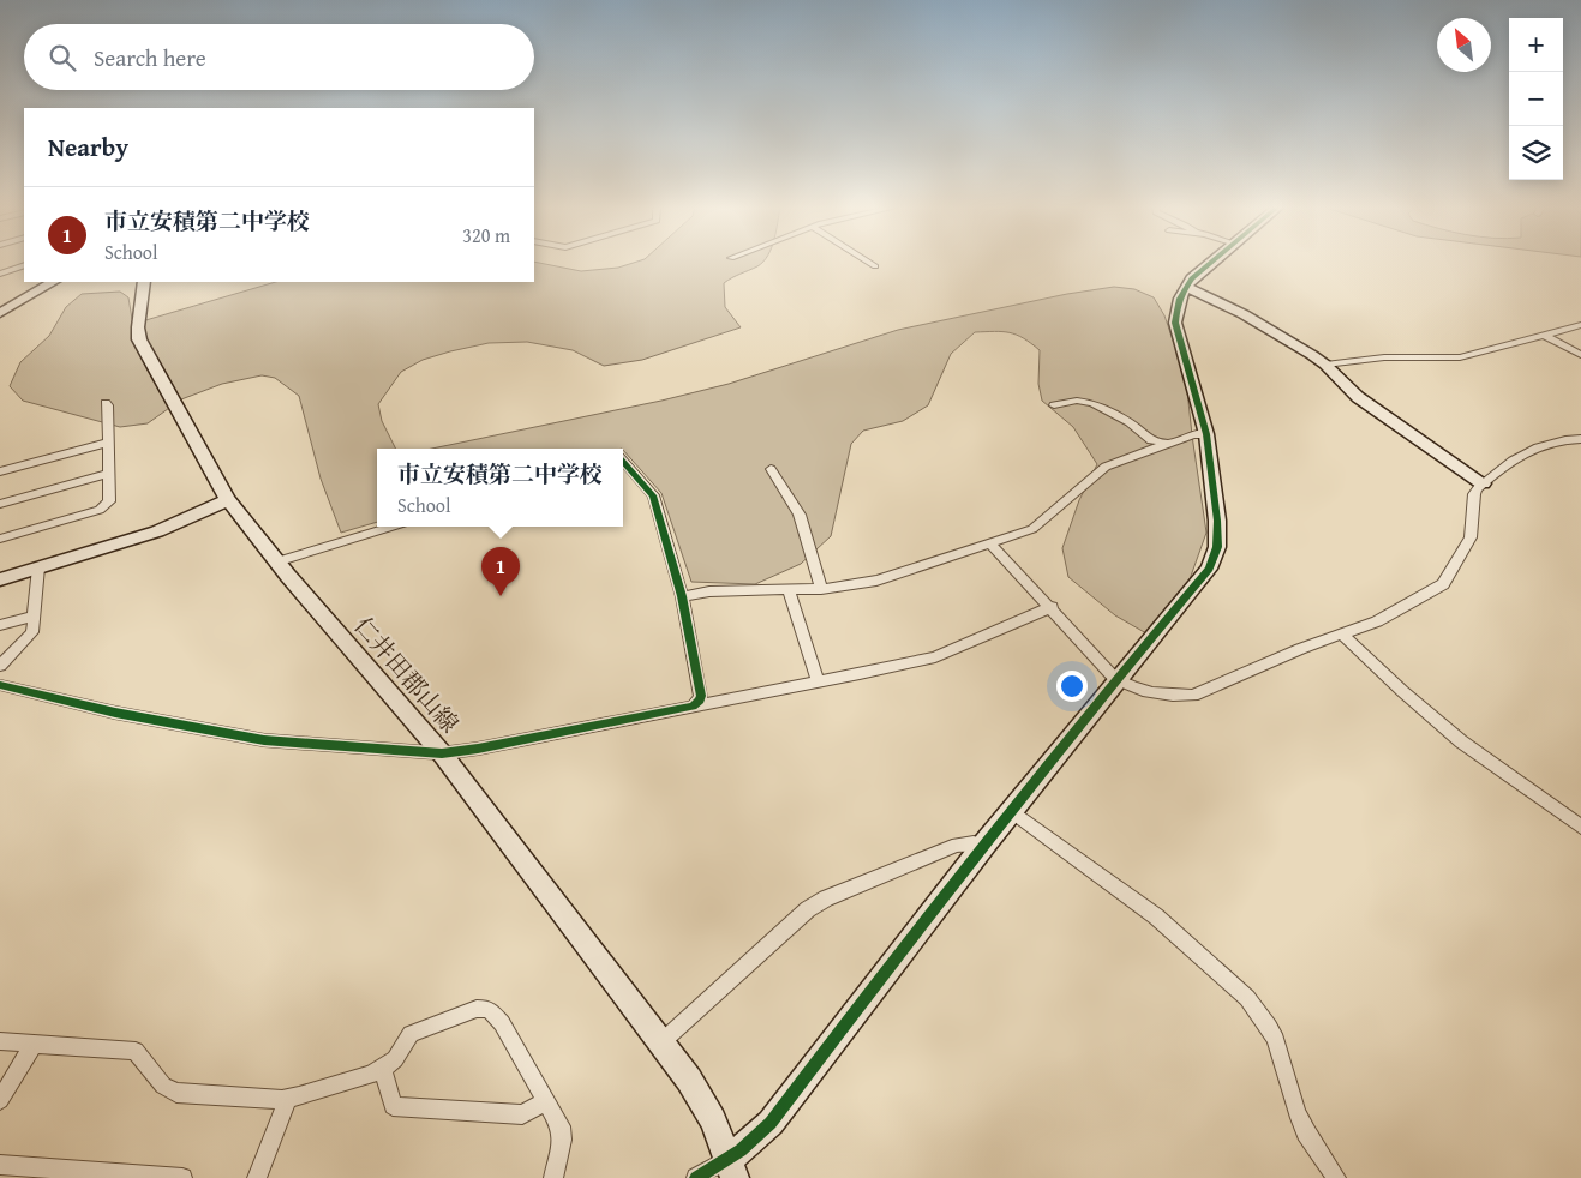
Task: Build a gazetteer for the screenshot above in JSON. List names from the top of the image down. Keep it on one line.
{"streets":{"street":["仁井田郡山線"]},"north":"top left","page":{"map_buttons":["+","−"],"search":"Search here","heading":"Nearby","list":[{"mark":"1","name":"市立安積第二中学校","note":"School","value":"320 m"}],"popup":["市立安積第二中学校","School"],"pins":"1"}}
